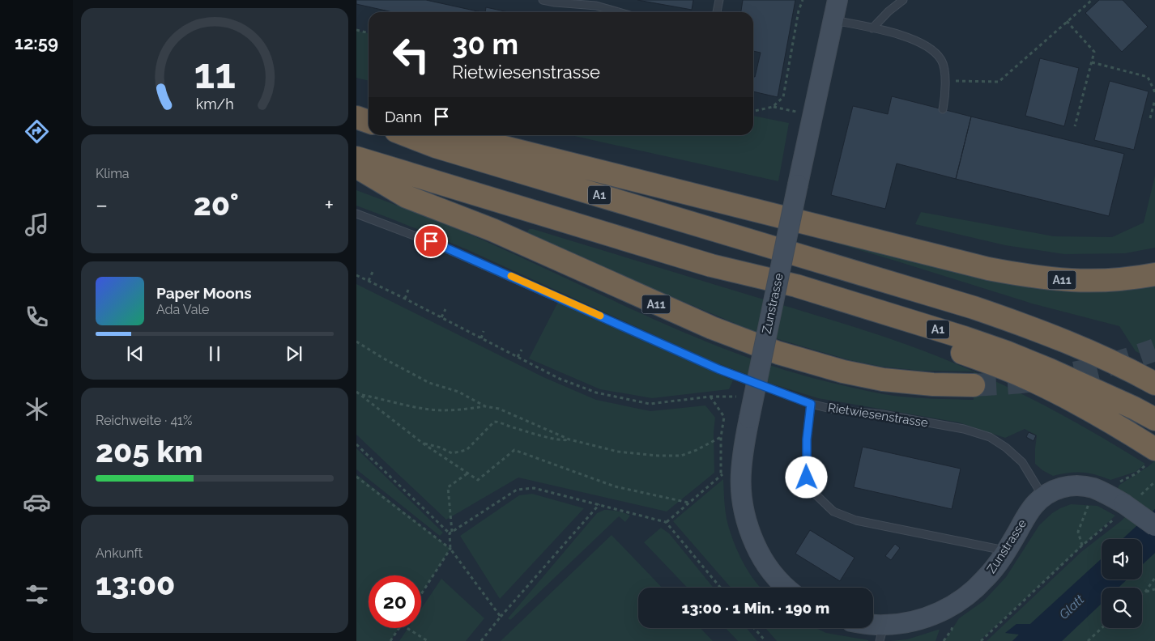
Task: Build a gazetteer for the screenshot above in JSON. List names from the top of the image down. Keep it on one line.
{"streets":{"highway":["A1","A11"],"street":["Zunstrasse"],"lane":["Rietwiesenstrasse"]},"crossings":[["Zunstrasse","Rietwiesenstrasse"]],"water":["Glatt"],"page":{"tabs":"12:59","turn":["30 m","Rietwiesenstrasse"],"then":"Dann","tile":["Klima",["Reichweite · 41%","205 km"],["Ankunft","13:00"]],"heat":["−","20°","+"],"song":["Paper Moons","Ada Vale"],"limit":"20","trip":"13:00 · 1 Min. · 190 m","gauge":["11","km/h"]}}
